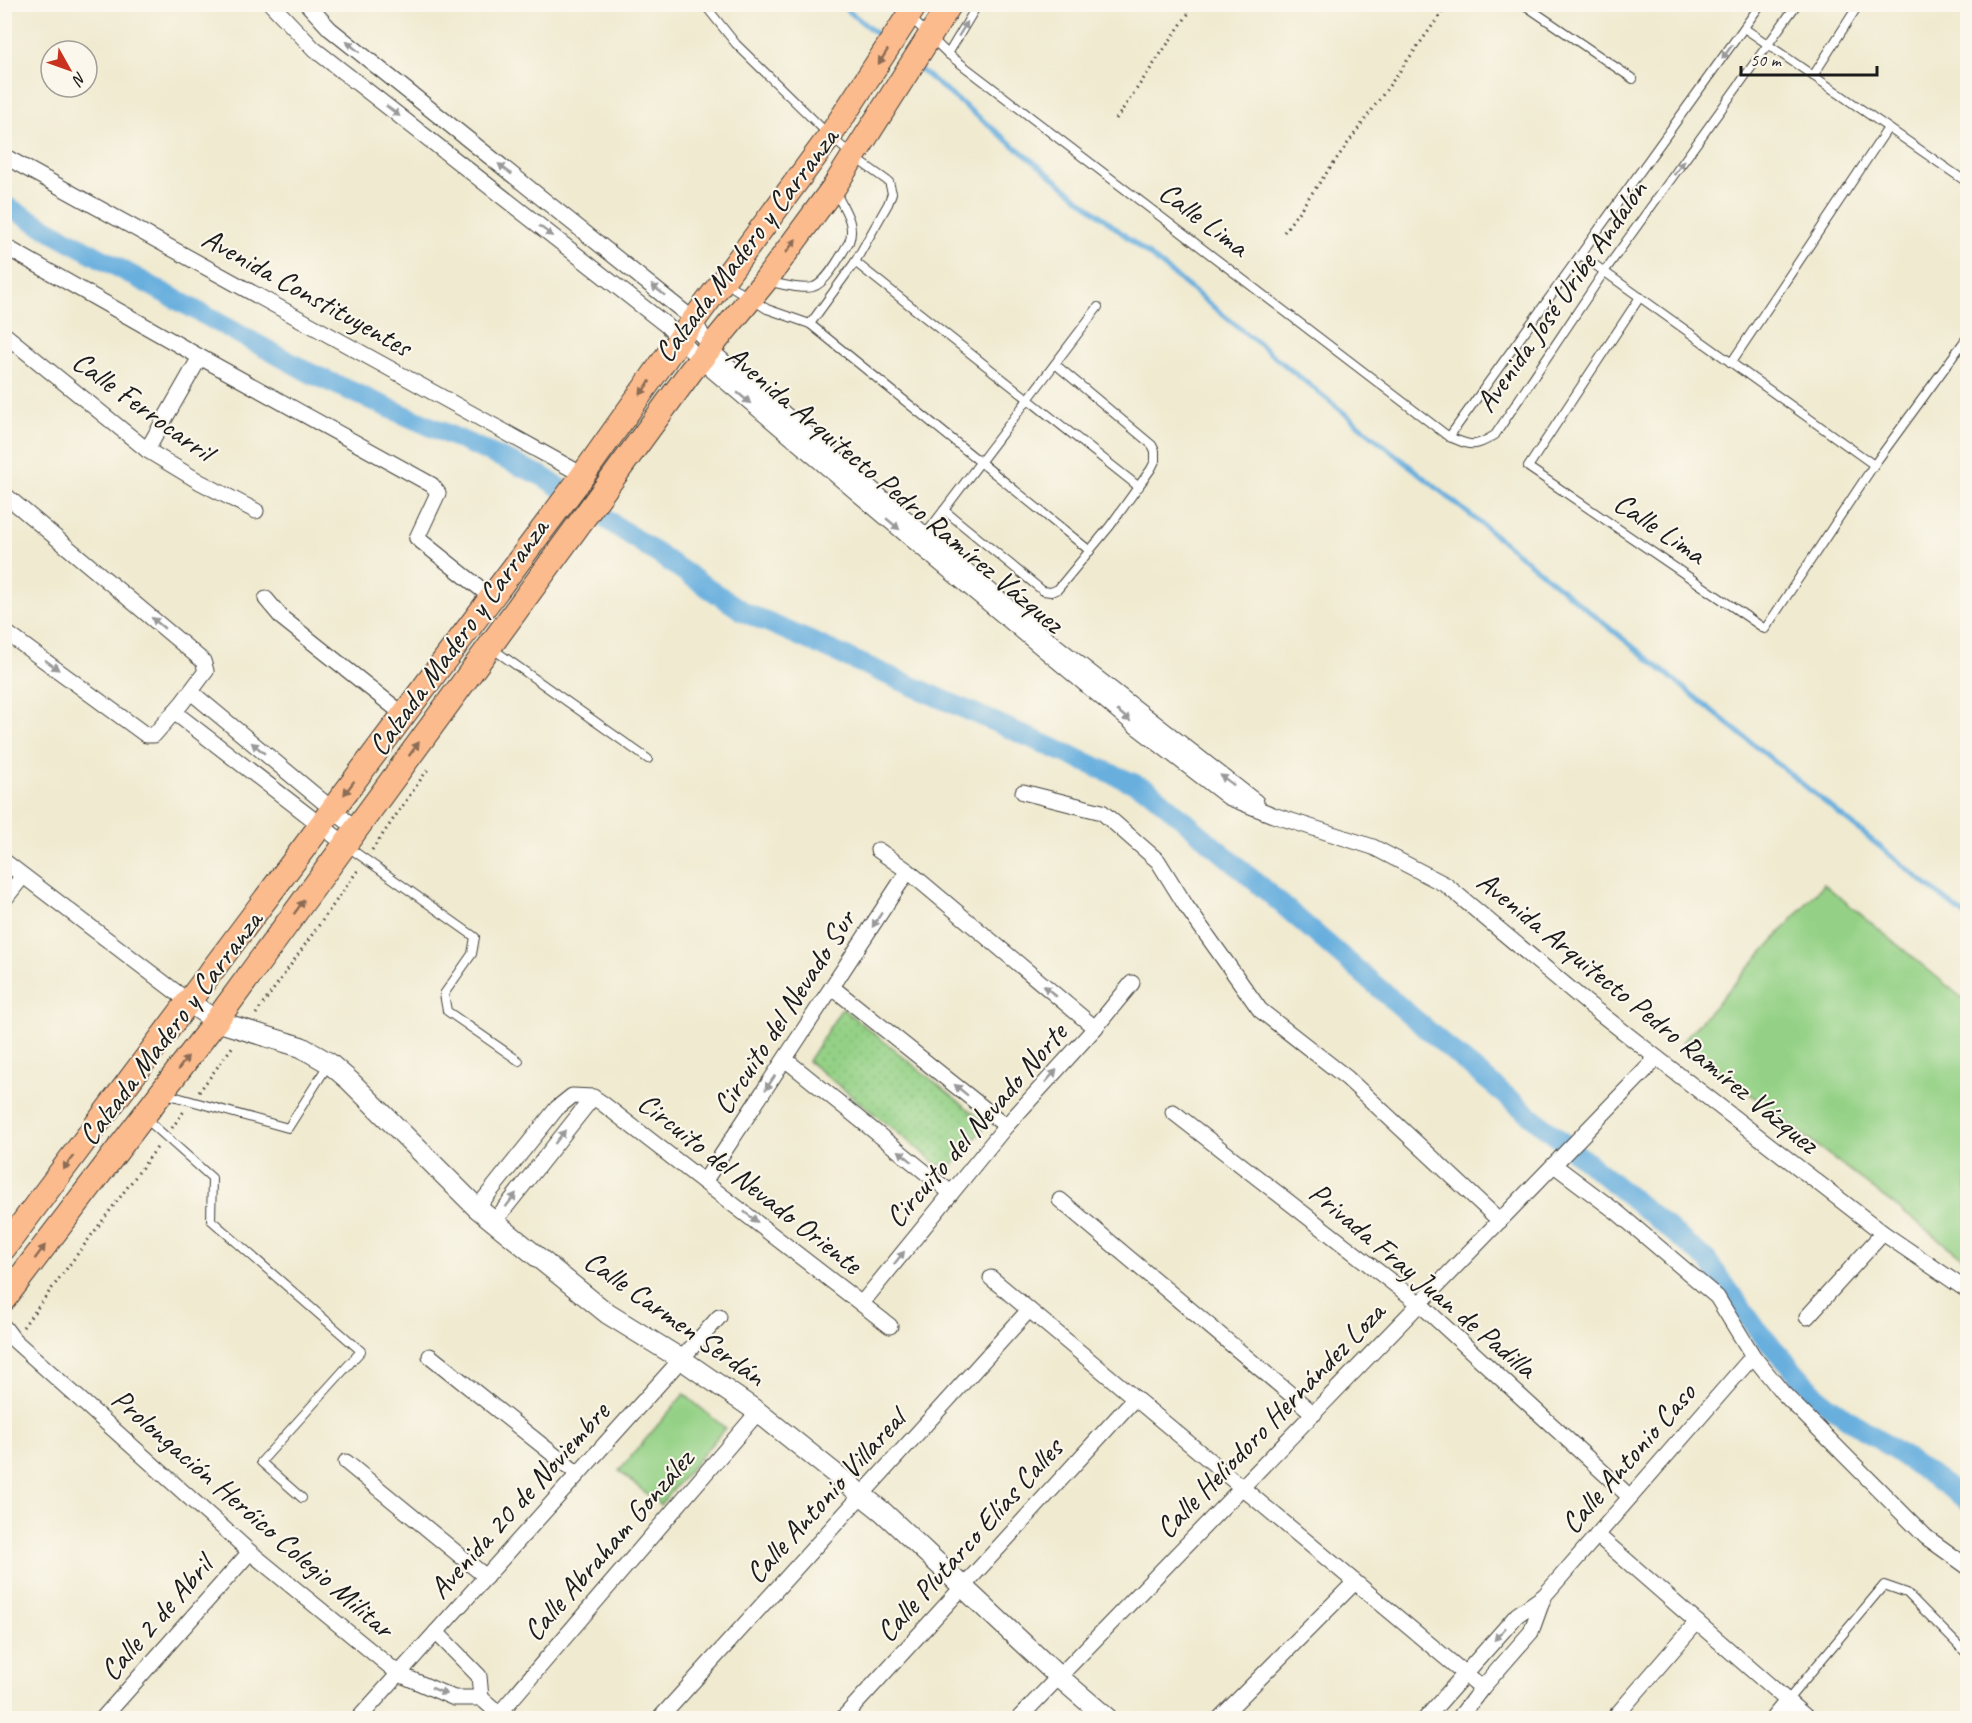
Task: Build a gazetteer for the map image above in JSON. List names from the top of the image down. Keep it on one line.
{"streets":{"main road":["Calzada Madero y Carranza"],"street":["Avenida Constituyentes","Calle Ferrocarril","Avenida Arquitecto Pedro Ramírez Vázquez","Circuito del Nevado Sur","Circuito del Nevado Norte","Circuito del Nevado Oriente","Privada Fray Juan de Padilla","Calle Carmen Serdán","Calle Heliodoro Hernández Loza","Calle Antonio Caso","Calle Antonio Villareal","Avenida 20 de Noviembre","Prolongación Heróico Colegio Militar","Calle Plutarco Elías Calles","Calle Abraham González","Calle 2 de Abril"],"lane":["Calle Lima","Avenida José Uribe Andalón"]},"crossings":[["Calle Lima","Calzada Madero y Carranza"],["Calle Lima","Avenida José Uribe Andalón"],["Calzada Madero y Carranza","Avenida Constituyentes"],["Calzada Madero y Carranza","Avenida Arquitecto Pedro Ramírez Vázquez"],["Calzada Madero y Carranza","Calle Carmen Serdán"],["Avenida Arquitecto Pedro Ramírez Vázquez","Calle Heliodoro Hernández Loza"],["Circuito del Nevado Sur","Circuito del Nevado Oriente"],["Circuito del Nevado Norte","Circuito del Nevado Oriente"],["Circuito del Nevado Oriente","Calle Carmen Serdán"],["Privada Fray Juan de Padilla","Calle Heliodoro Hernández Loza"],["Privada Fray Juan de Padilla","Calle Antonio Caso"],["Calle Carmen Serdán","Calle Heliodoro Hernández Loza"],["Calle Carmen Serdán","Calle Antonio Villareal"],["Calle Carmen Serdán","Avenida 20 de Noviembre"],["Calle Carmen Serdán","Calle Plutarco Elías Calles"],["Calle Carmen Serdán","Calle Abraham González"],["Avenida 20 de Noviembre","Prolongación Heróico Colegio Militar"],["Prolongación Heróico Colegio Militar","Calle 2 de Abril"]],"one_way":["Circuito del Nevado Sur","Circuito del Nevado Norte","Circuito del Nevado Oriente"],"scale_bar":"50 m","north":"bottom right"}
